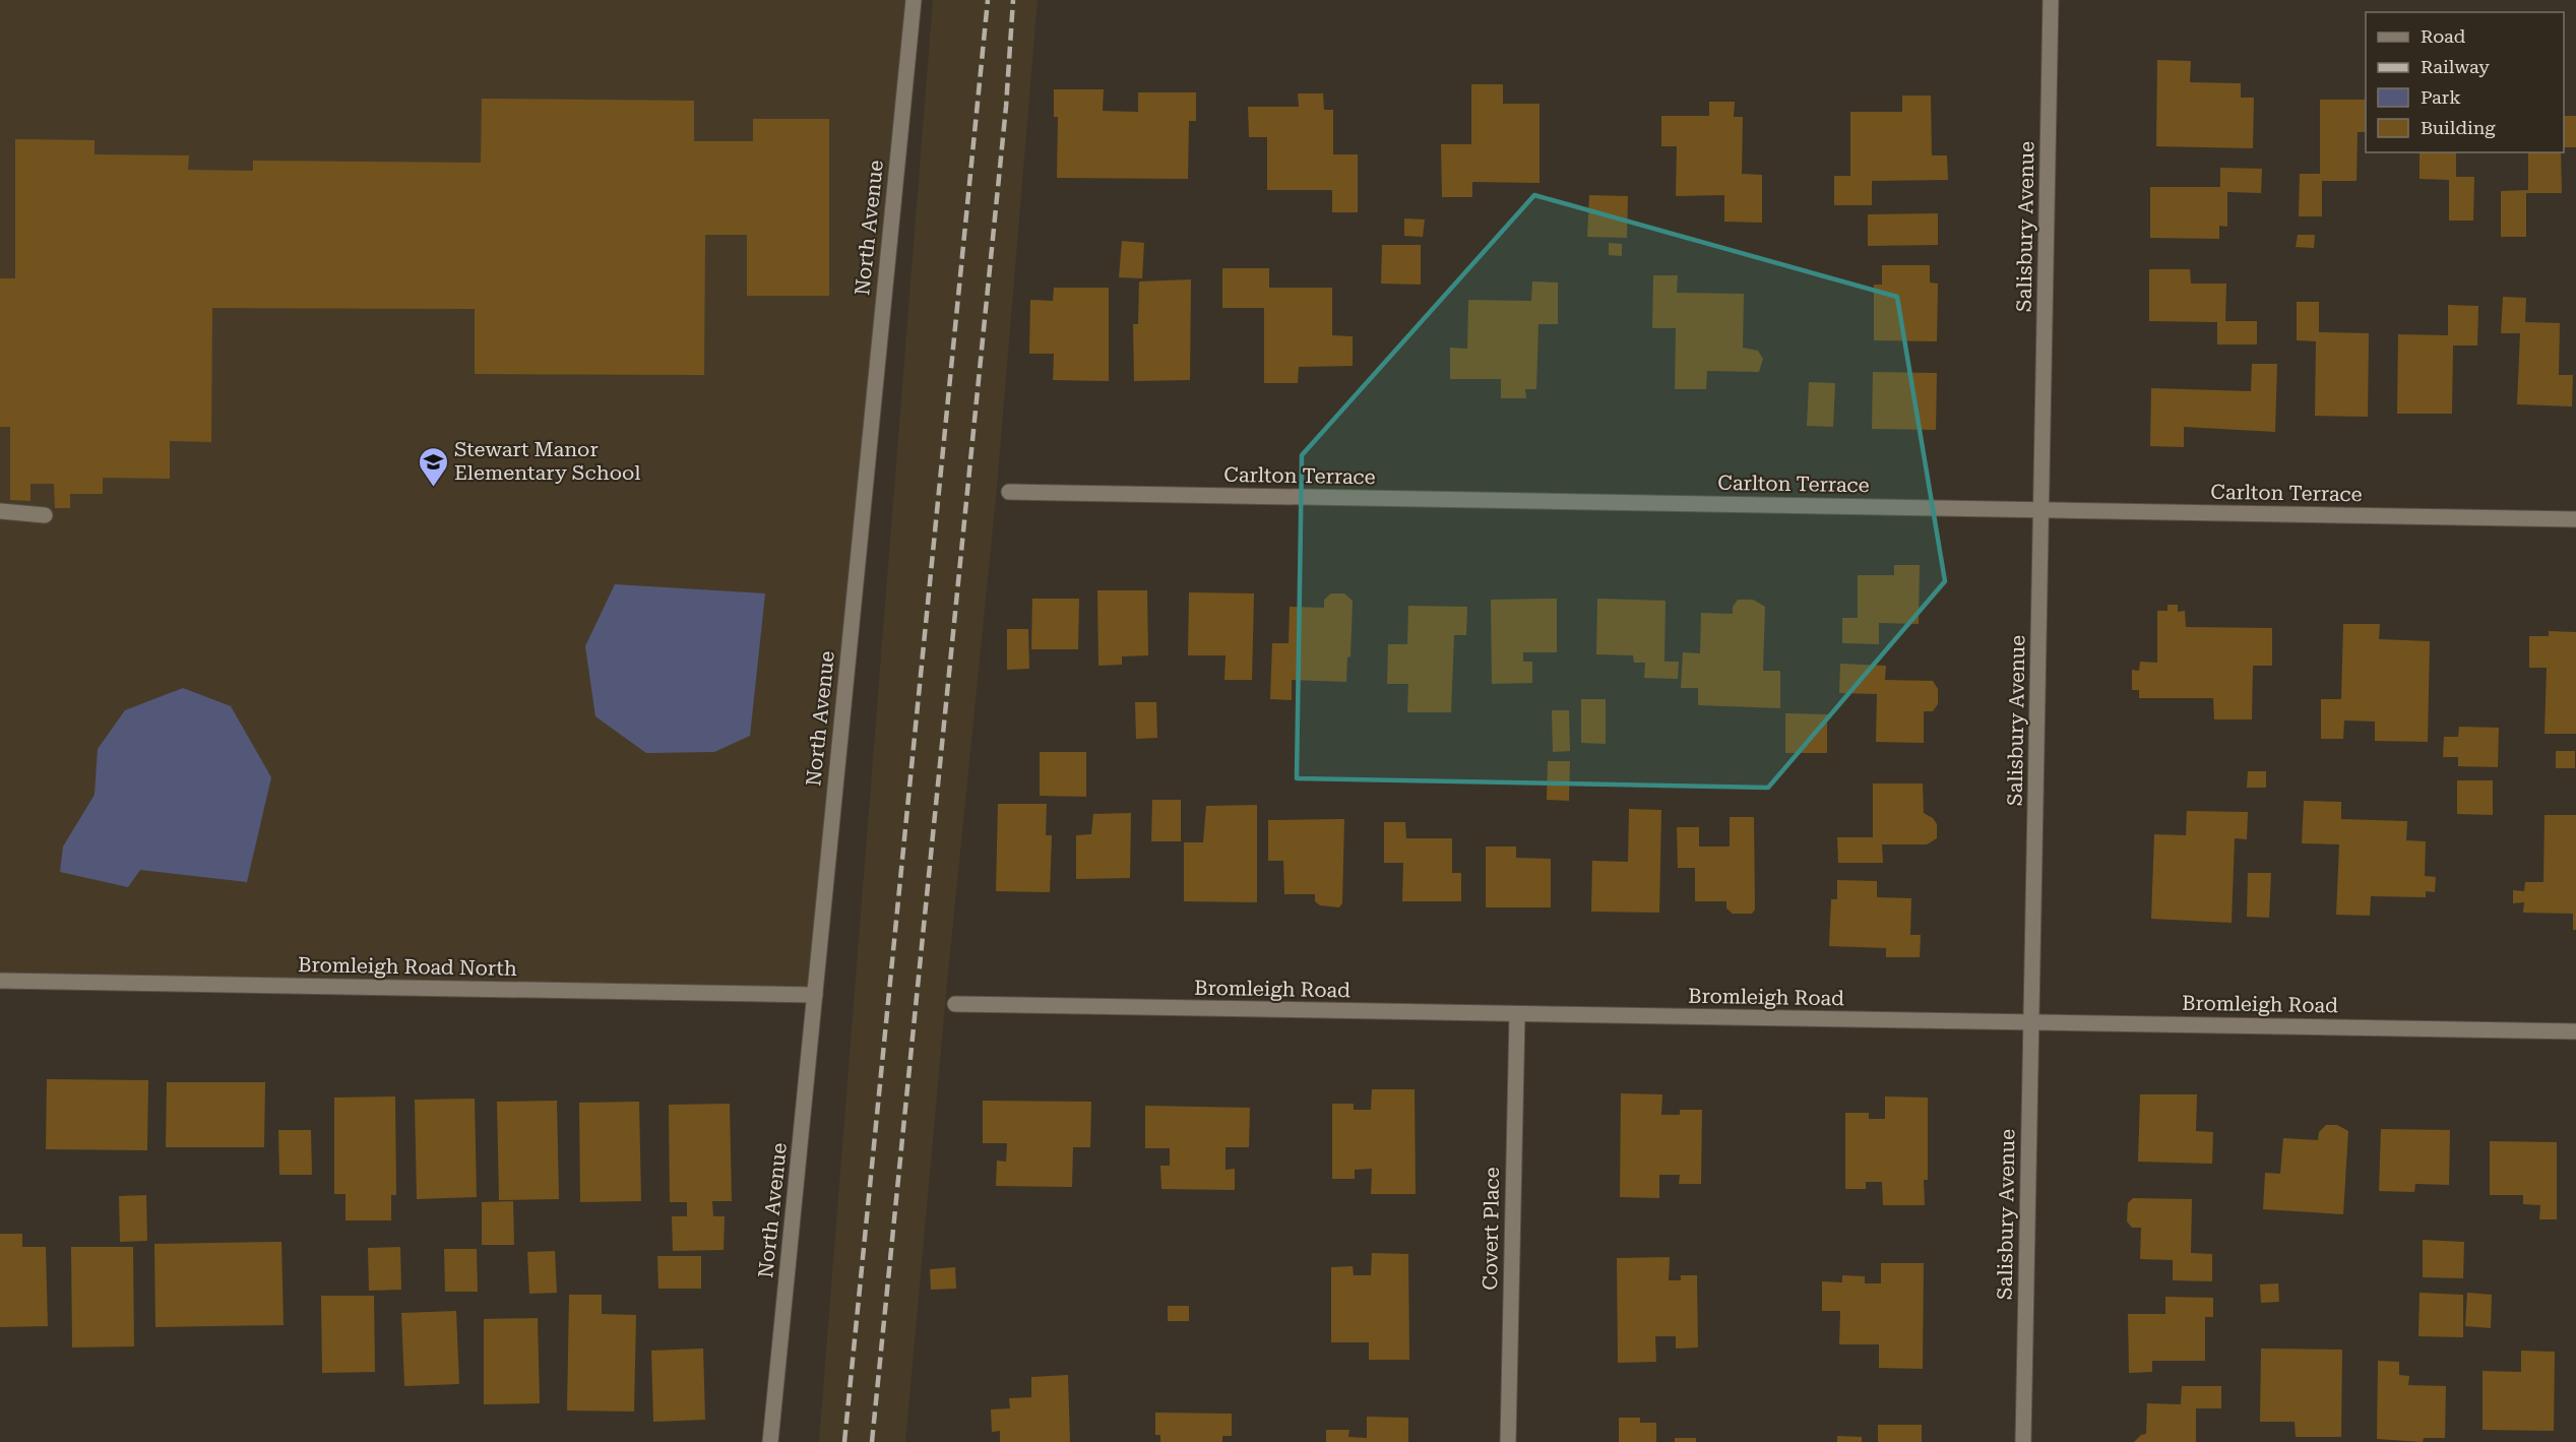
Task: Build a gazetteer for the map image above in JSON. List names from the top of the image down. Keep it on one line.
{"streets":{"street":["Salisbury Avenue","North Avenue","Carlton Terrace","Bromleigh Road North","Bromleigh Road","Covert Place"]},"crossings":[["Salisbury Avenue","Carlton Terrace"],["Salisbury Avenue","Bromleigh Road"],["North Avenue","Bromleigh Road North"],["Bromleigh Road","Covert Place"]],"places":{"school or university":["Stewart Manor Elementary School"]},"legend":["Road","Railway","Park","Building"]}
